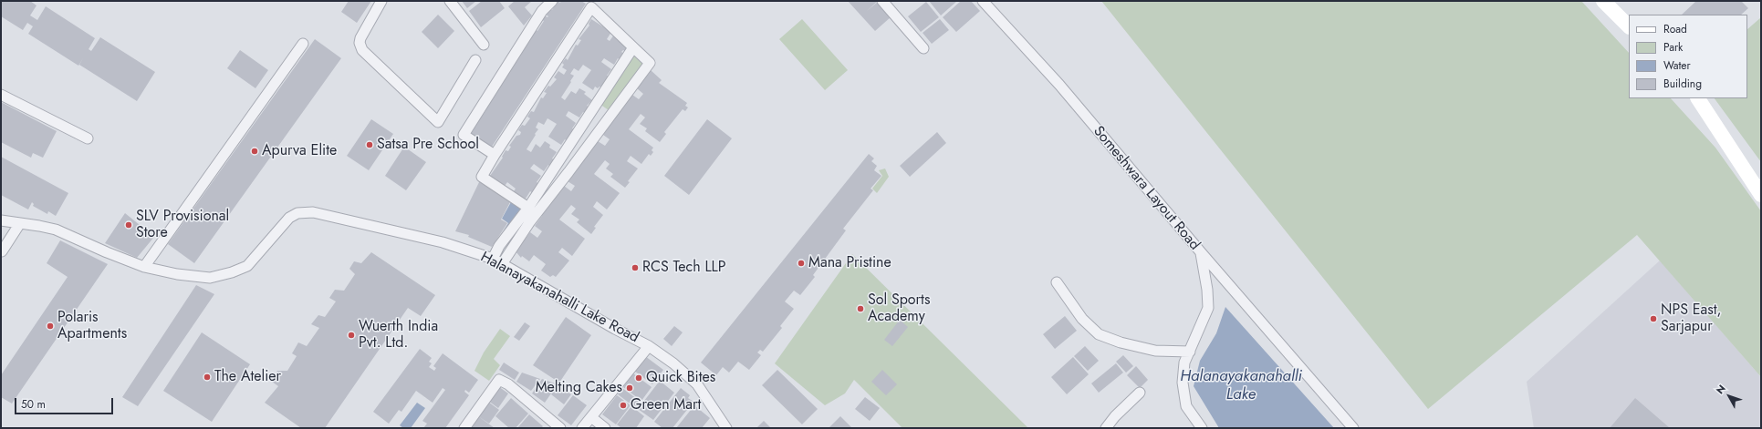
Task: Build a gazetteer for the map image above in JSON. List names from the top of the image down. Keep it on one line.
{"streets":{"street":["Someshwara Layout Road","Halanayakanahalli Lake Road"]},"water":["Halanayakanahalli Lake"],"places":["Satsa Pre School","Apurva Elite","SLV Provisional Store","Mana Pristine","RCS Tech LLP","Sol Sports Academy","NPS East, Sarjapur","Polaris Apartments","Wuerth India Pvt. Ltd.","The Atelier","Quick Bites","Melting Cakes","Green Mart"],"legend":["Road","Park","Water","Building"],"scale_bar":"50 m","north":"top left"}
